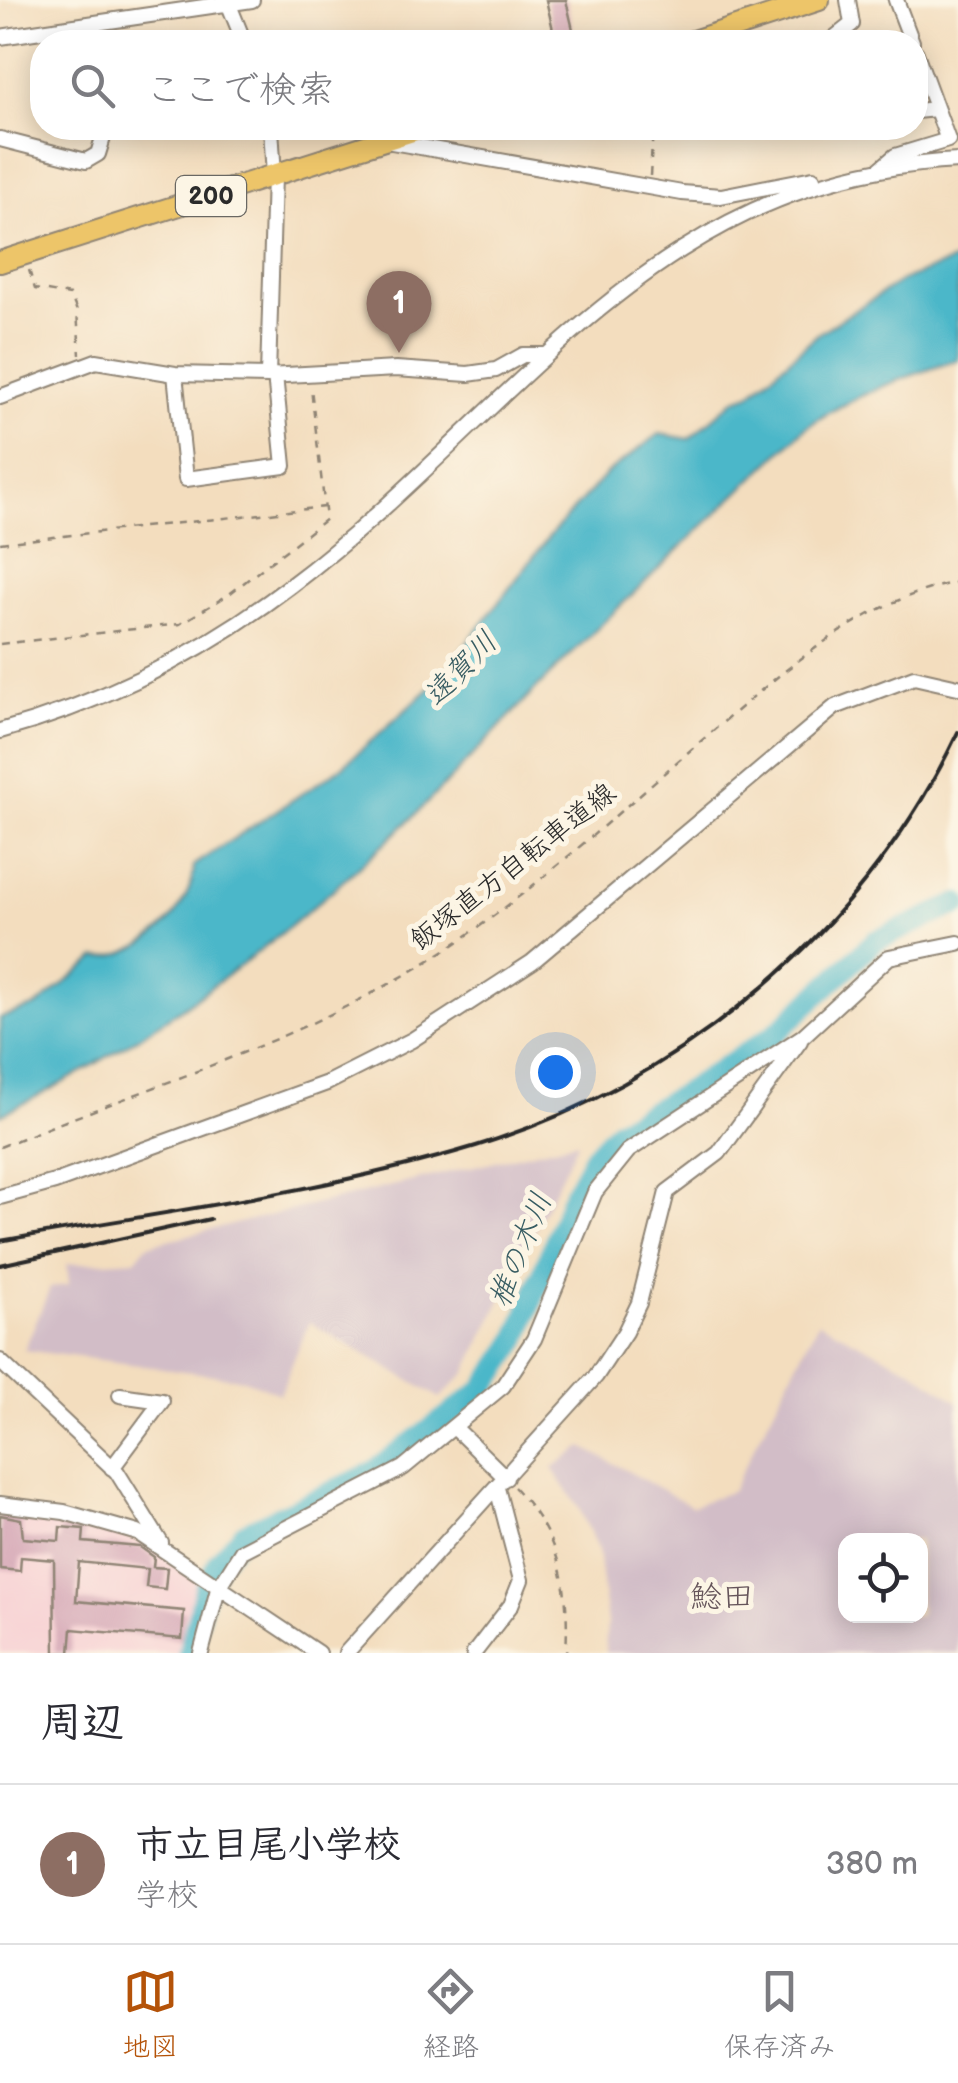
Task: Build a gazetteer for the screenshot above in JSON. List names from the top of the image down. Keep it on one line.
{"streets":{"highway":["200"],"path":["飯塚直方自転車道線"]},"districts":["鯰田"],"water":["遠賀川","椎の木川"],"page":{"search":"ここで検索","pins":"1","heading":"周辺","list":[{"mark":"1","name":"市立目尾小学校","note":"学校","value":"380 m"}],"nav":["地図","経路","保存済み"]}}
